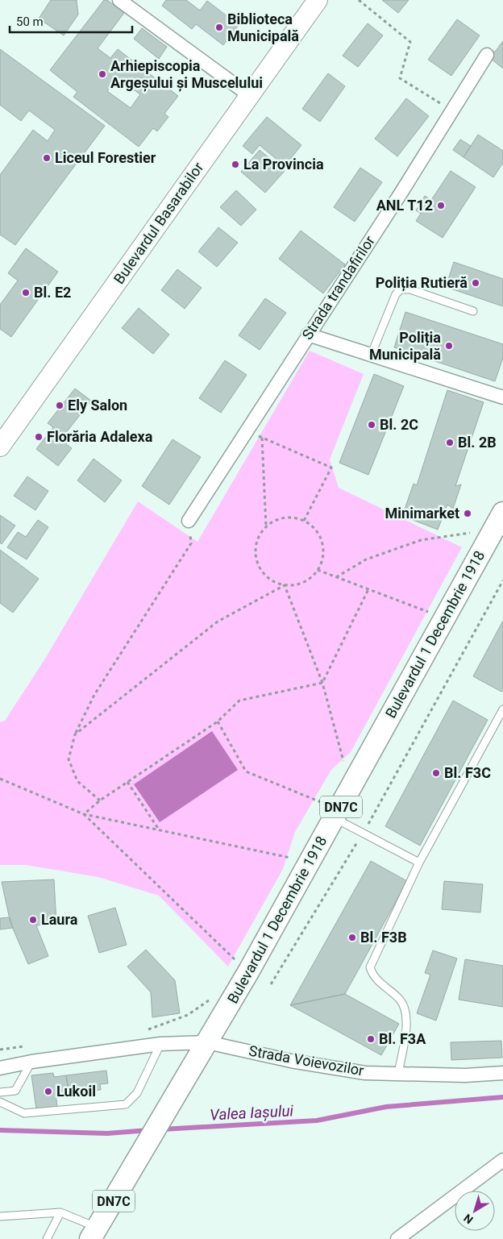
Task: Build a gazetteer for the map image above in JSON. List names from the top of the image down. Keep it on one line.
{"streets":{"main road":["Bulevardul Basarabilor","Bulevardul 1 Decembrie 1918","DN7C"],"street":["Strada trandafirilor","Strada Voievozilor"]},"crossings":[["Bulevardul 1 Decembrie 1918","Strada Voievozilor"]],"water":["Valea Iașului"],"places":["Biblioteca Municipală","Arhiepiscopia Argeșului și Muscelului","Liceul Forestier","La Provincia","ANL T12","Poliția Rutieră","Bl. E2","Poliția Municipală","Ely Salon","Bl. 2C","Florăria Adalexa","Bl. 2B","Minimarket","Bl. F3C","Laura","Bl. F3B","Bl. F3A","Lukoil"],"scale_bar":"50 m","north":"bottom left"}
